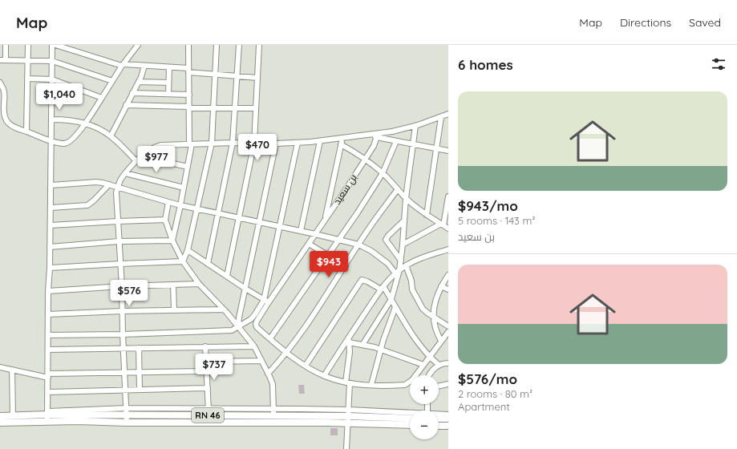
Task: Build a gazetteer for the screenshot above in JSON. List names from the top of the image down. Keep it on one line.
{"streets":{"main road":["RN 46"],"street":["بن سعيد"]},"page":{"header":"Map","nav":["Map","Directions","Saved"],"heading":"6 homes","price":["$1,040","$470","$977","$943","$576","$737"],"list":[{"name":"$943/mo","note":"5 rooms · 143 m² · بن سعيد"},{"name":"$576/mo","note":"2 rooms · 80 m² · Apartment"}],"map_buttons":["+","−"]}}
